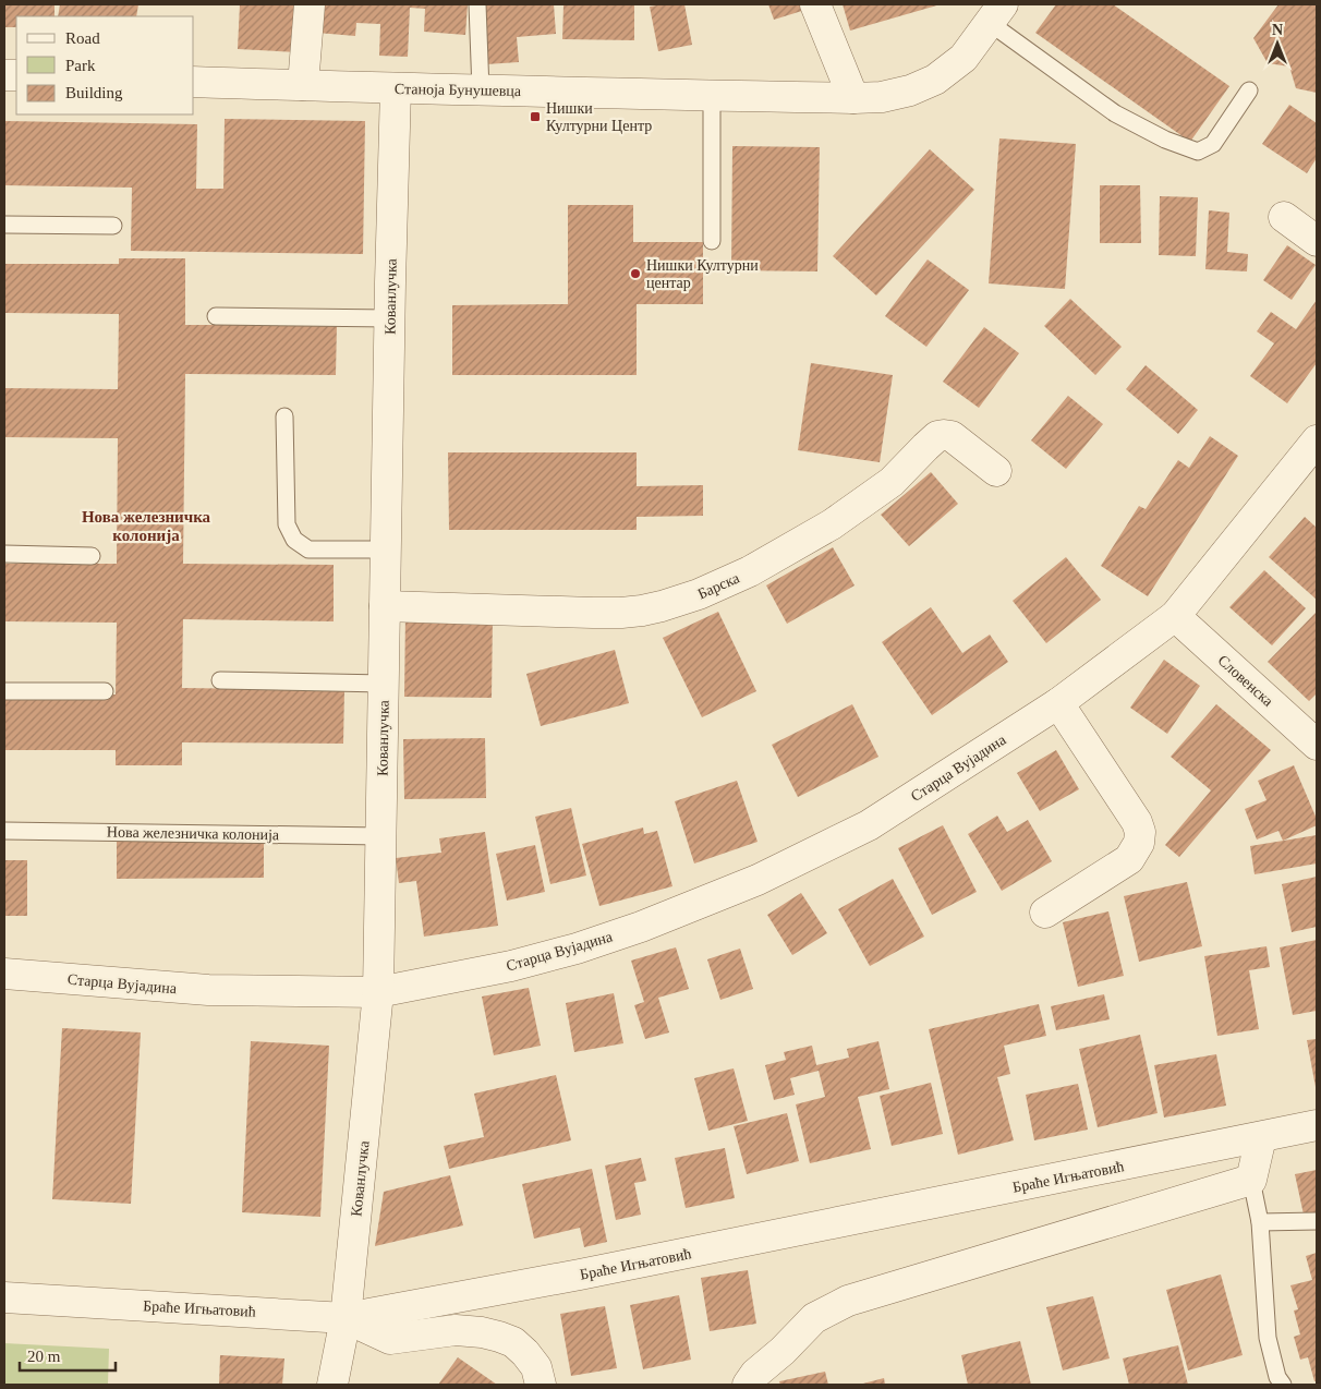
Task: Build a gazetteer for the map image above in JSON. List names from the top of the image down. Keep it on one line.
{"streets":{"street":["Станоја Бунушевца","Кованлучка","Барска","Словенска","Старца Вујадина","Браће Игњатовић"],"lane":["Нова железничка колонија"]},"crossings":[["Станоја Бунушевца","Кованлучка"],["Кованлучка","Барска"],["Кованлучка","Старца Вујадина"],["Кованлучка","Нова железничка колонија"],["Кованлучка","Браће Игњатовић"],["Словенска","Старца Вујадина"]],"districts":["Нова железничка колонија"],"places":{"transit":["Нишки Културни Центр"],"other":["Нишки Културни центар"]},"legend":["Road","Park","Building"],"scale_bar":"20 m","north":"top"}
